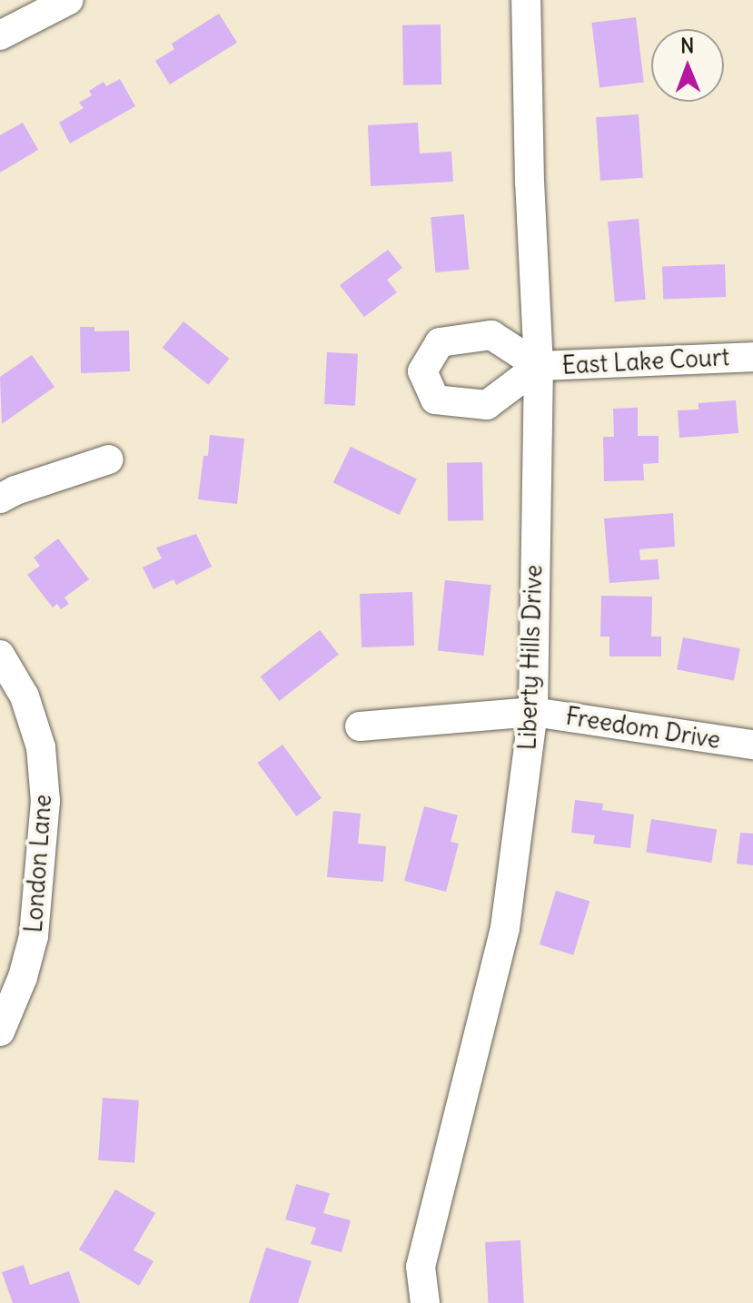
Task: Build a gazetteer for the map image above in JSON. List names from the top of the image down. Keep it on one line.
{"streets":{"street":["East Lake Court","Liberty Hills Drive","Freedom Drive","London Lane"]},"crossings":[["East Lake Court","Liberty Hills Drive"],["Liberty Hills Drive","Freedom Drive"]],"north":"top"}
